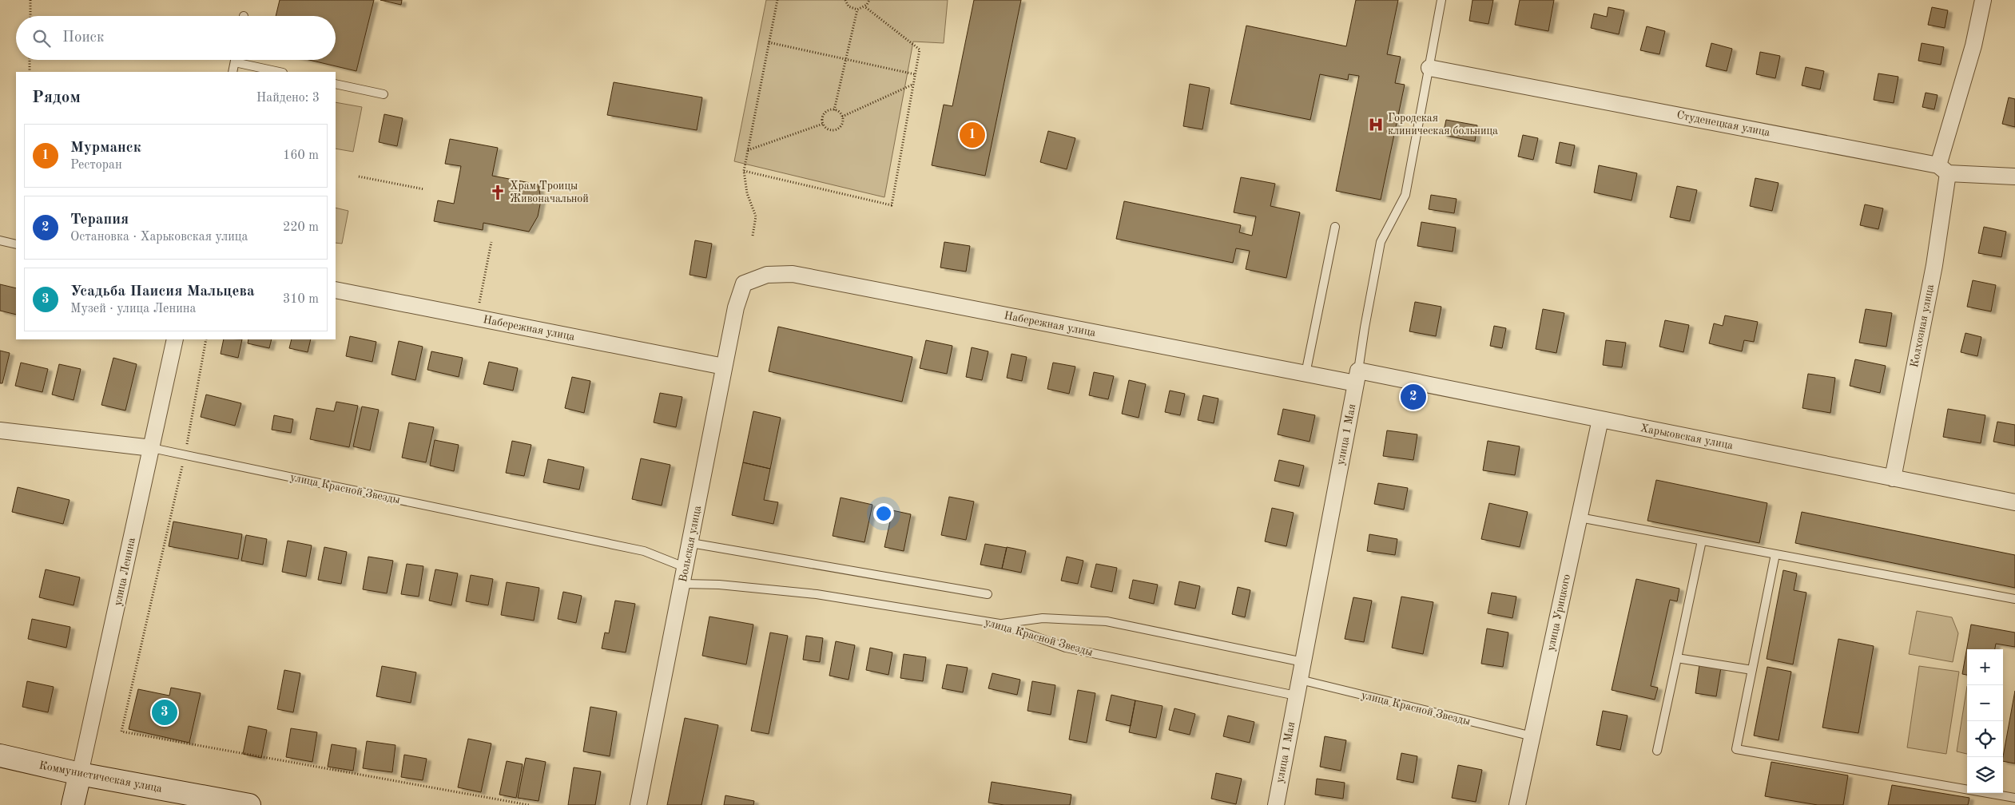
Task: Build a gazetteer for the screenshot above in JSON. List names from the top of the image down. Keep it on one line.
{"streets":{"main road":["улица Ленина","Коммунистическая улица"],"street":["Студенецкая улица","Набережная улица","Колхозная улица","улица 1 Мая","Харьковская улица","улица Красной Звезды","Вольская улица","улица Урицкого"]},"crossings":[["Студенецкая улица","Колхозная улица"],["Студенецкая улица","улица 1 Мая"],["Набережная улица","улица 1 Мая"],["Набережная улица","Харьковская улица"],["Набережная улица","Вольская улица"],["Колхозная улица","Харьковская улица"],["улица 1 Мая","Харьковская улица"],["улица 1 Мая","улица Красной Звезды"],["Харьковская улица","улица Урицкого"],["улица Красной Звезды","Вольская улица"],["улица Красной Звезды","улица Ленина"],["улица Красной Звезды","улица Урицкого"],["улица Ленина","Коммунистическая улица"]],"places":{"hospital":["Городская клиническая больница"],"church":["Храм Троицы Живоначальной"]},"page":{"search":"Поиск","heading":["Рядом","Найдено: 3"],"pins":["1","2","3"],"list":[{"mark":"1","name":"Мурманск","note":"Ресторан","value":"160 m"},{"mark":"2","name":"Терапия","note":"Остановка · Харьковская улица","value":"220 m"},{"mark":"3","name":"Усадьба Паисия Мальцева","note":"Музей · улица Ленина","value":"310 m"}],"map_buttons":["+","−"]}}
